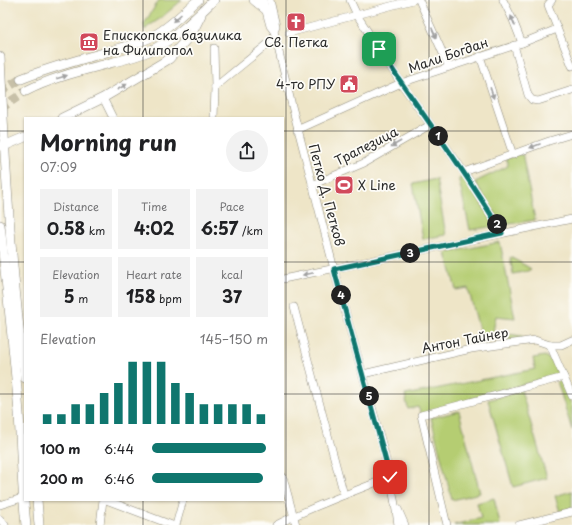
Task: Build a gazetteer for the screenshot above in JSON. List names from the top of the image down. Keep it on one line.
{"streets":{"street":["Мали Богдан","Трапезица","Петко Д. Петков","Антон Тайнер"]},"crossings":[["Мали Богдан","Петко Д. Петков"],["Трапезица","Петко Д. Петков"],["Петко Д. Петков","Антон Тайнер"]],"one_way":["Трапезица"],"places":{"church":["Св. Петка"],"museum":["Епископска базилика на Филипопол"],"public building":["4-то РПУ"],"sports":["X Line"]},"page":{"heading":["Morning run","07:09"],"pins":["1","2","3","4","5"],"stats":[["Distance","0.58 km"],["Time","4:02"],["Pace","6:57 /km"],["Elevation","5 m"],["Heart rate","158 bpm"],["kcal","37"]],"chart":["Elevation","145–150 m"],"list":[{"name":"100 m","note":"6:44"},{"name":"200 m","note":"6:46"}]}}
